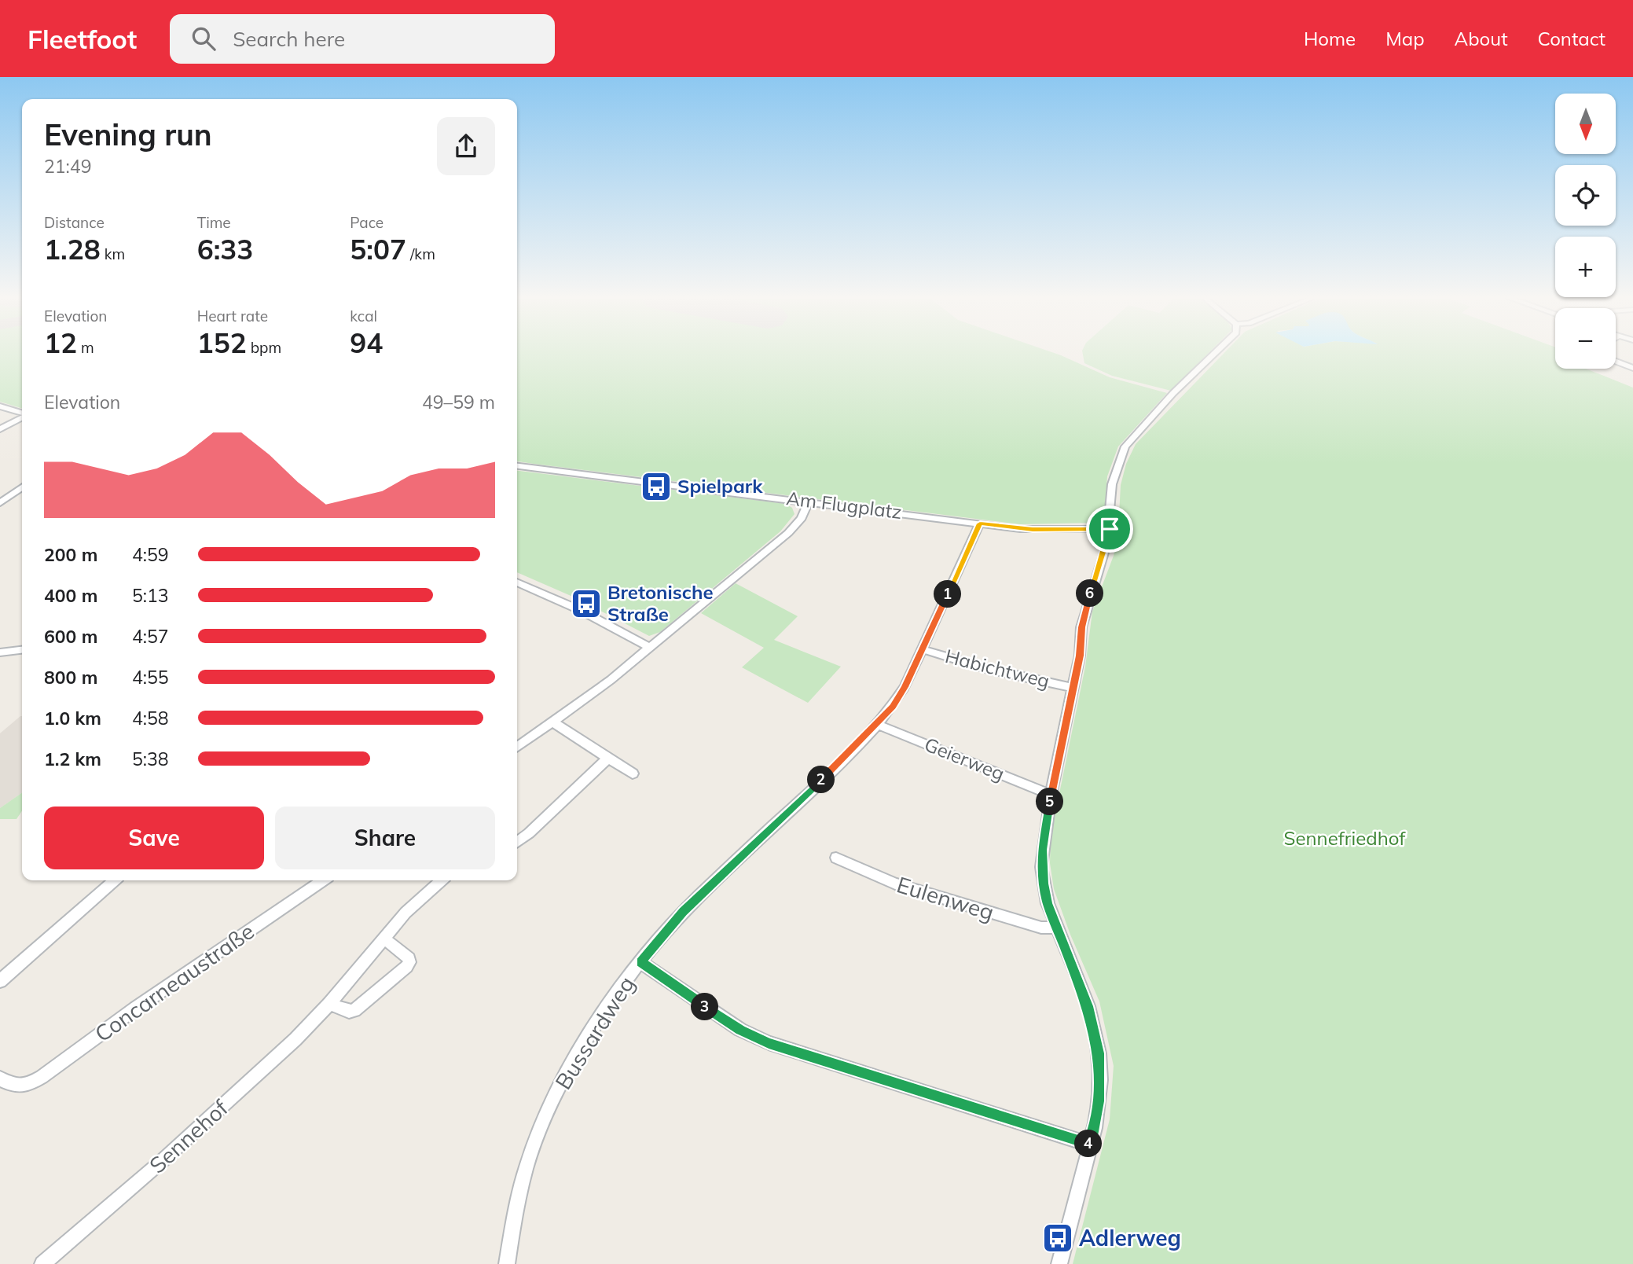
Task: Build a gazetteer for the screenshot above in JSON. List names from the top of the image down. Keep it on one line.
{"streets":{"street":["Am Flugplatz","Habichtweg","Geierweg","Eulenweg","Concarneaustraße","Bussardweg","Sennehof"]},"crossings":[["Am Flugplatz","Bussardweg"],["Habichtweg","Bussardweg"],["Geierweg","Bussardweg"]],"parks":["Sennefriedhof"],"places":{"bus stop":["Spielpark","Bretonische Straße","Adlerweg"]},"north":"bottom","page":{"header":"Fleetfoot","search":"Search here","nav":["Home","Map","About","Contact"],"map_buttons":["+","−"],"heading":["Evening run","21:49"],"stats":[["Distance","1.28 km"],["Time","6:33"],["Pace","5:07 /km"],["Elevation","12 m"],["Heart rate","152 bpm"],["kcal","94"]],"chart":["Elevation","49–59 m"],"list":[{"name":"200 m","note":"4:59"},{"name":"400 m","note":"5:13"},{"name":"600 m","note":"4:57"},{"name":"800 m","note":"4:55"},{"name":"1.0 km","note":"4:58"},{"name":"1.2 km","note":"5:38"}],"pins":["6","1","2","5","3","4"],"buttons":["Save","Share"]}}
